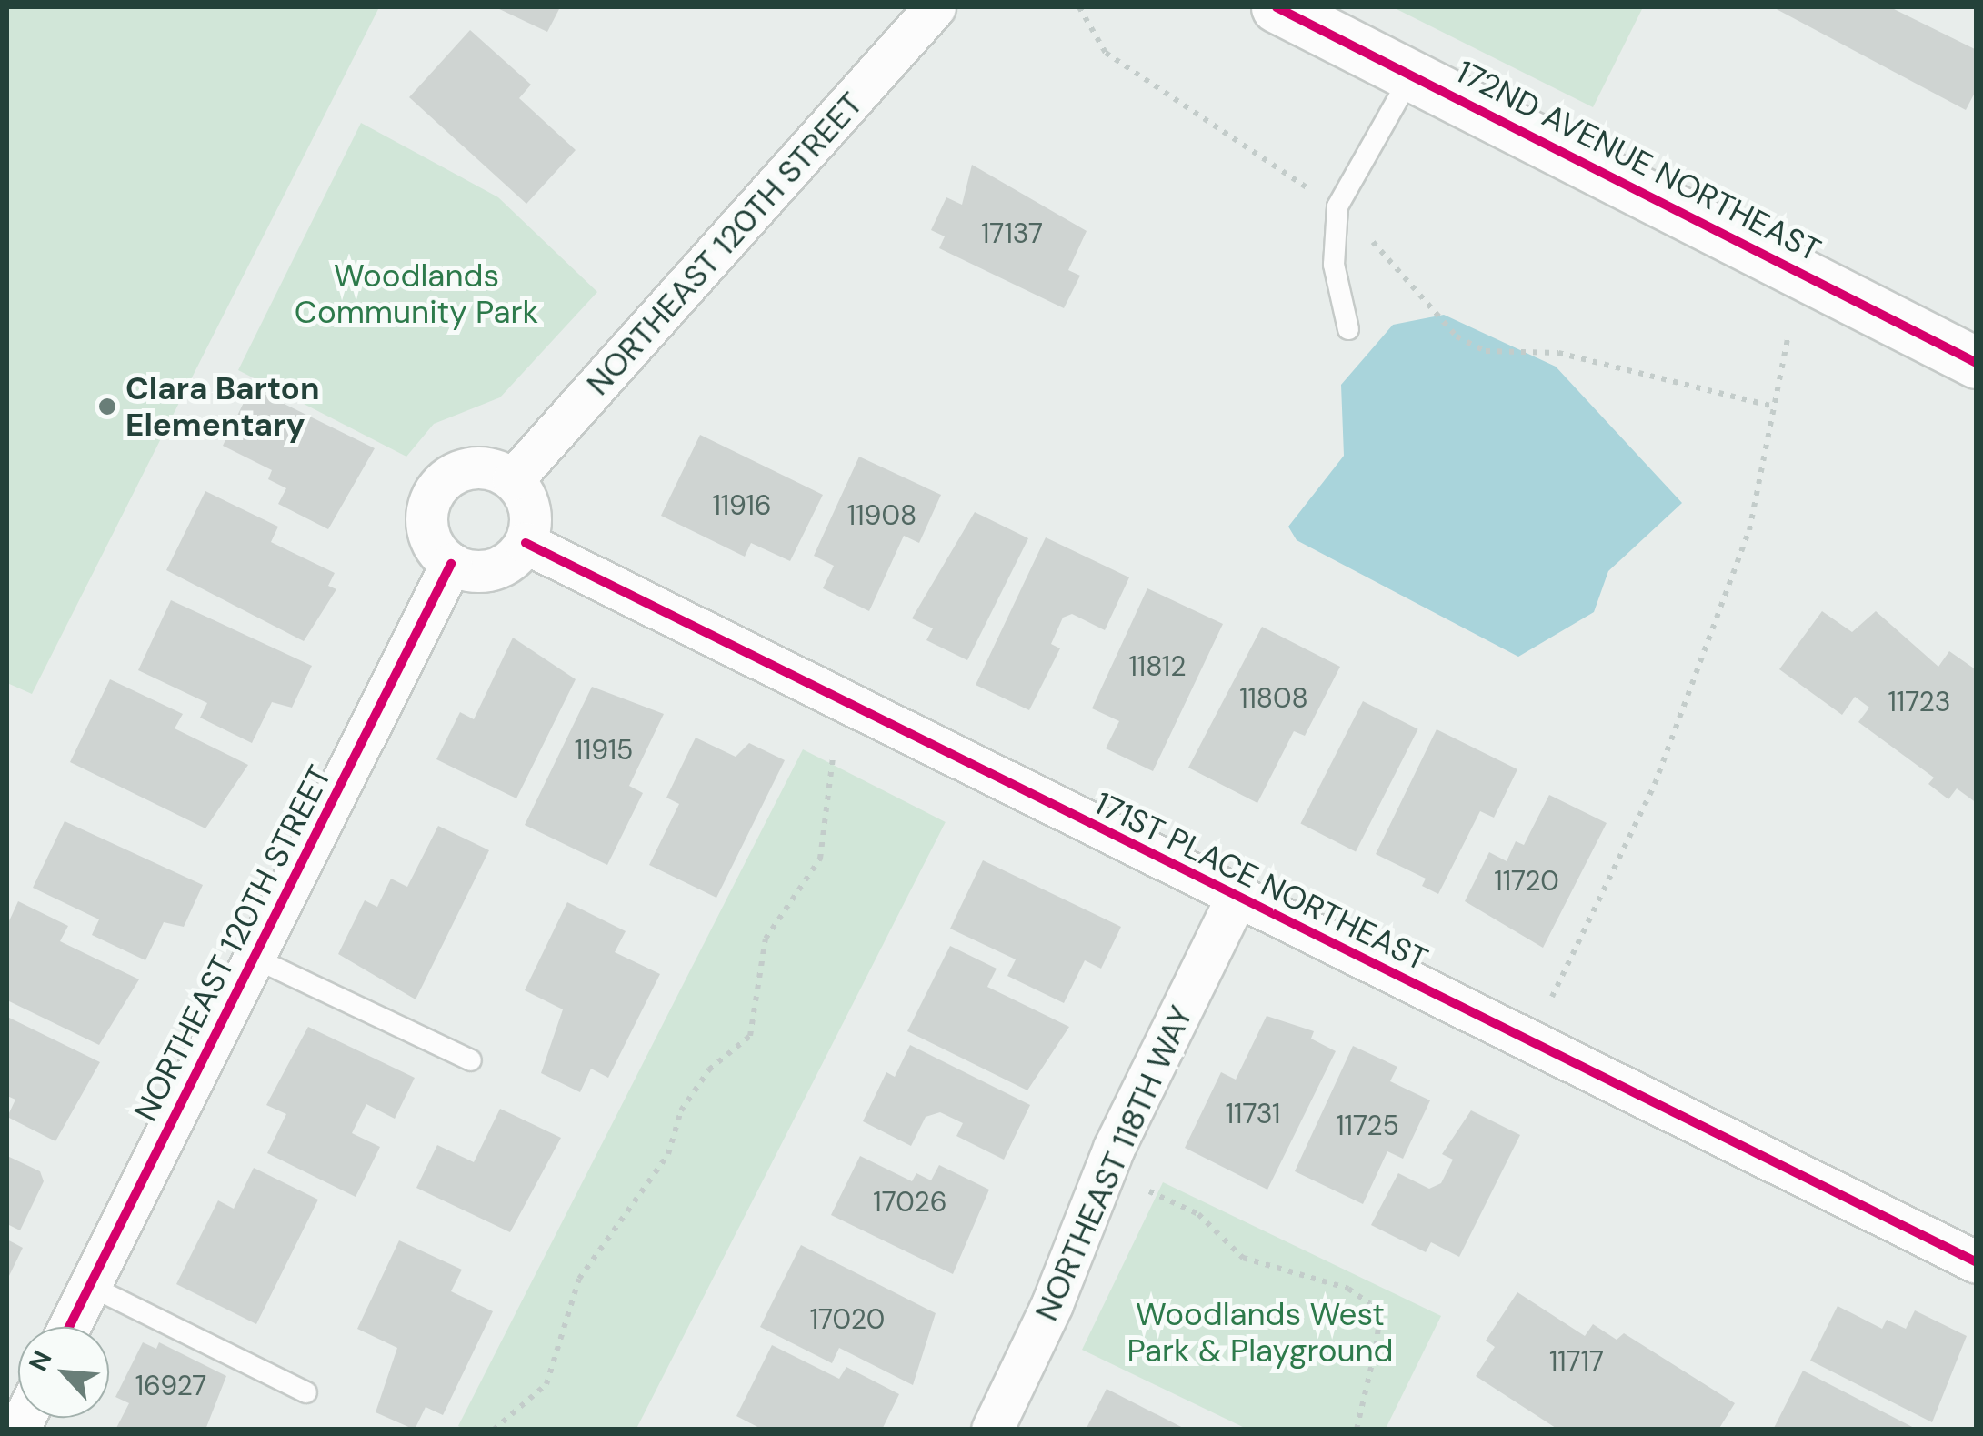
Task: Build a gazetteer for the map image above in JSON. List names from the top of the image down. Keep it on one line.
{"streets":{"street":["172ND AVENUE NORTHEAST","NORTHEAST 120TH STREET","171ST PLACE NORTHEAST","NORTHEAST 118TH WAY"]},"crossings":[["NORTHEAST 120TH STREET","171ST PLACE NORTHEAST"],["171ST PLACE NORTHEAST","NORTHEAST 118TH WAY"]],"parks":["Woodlands Community Park","Woodlands West Park & Playground"],"places":["Clara Barton Elementary"],"house_numbers":["17137","11916","11908","11812","11808","11723","11915","11720","11731","11725","17026","17020","11717","16927"],"north":"top left"}
